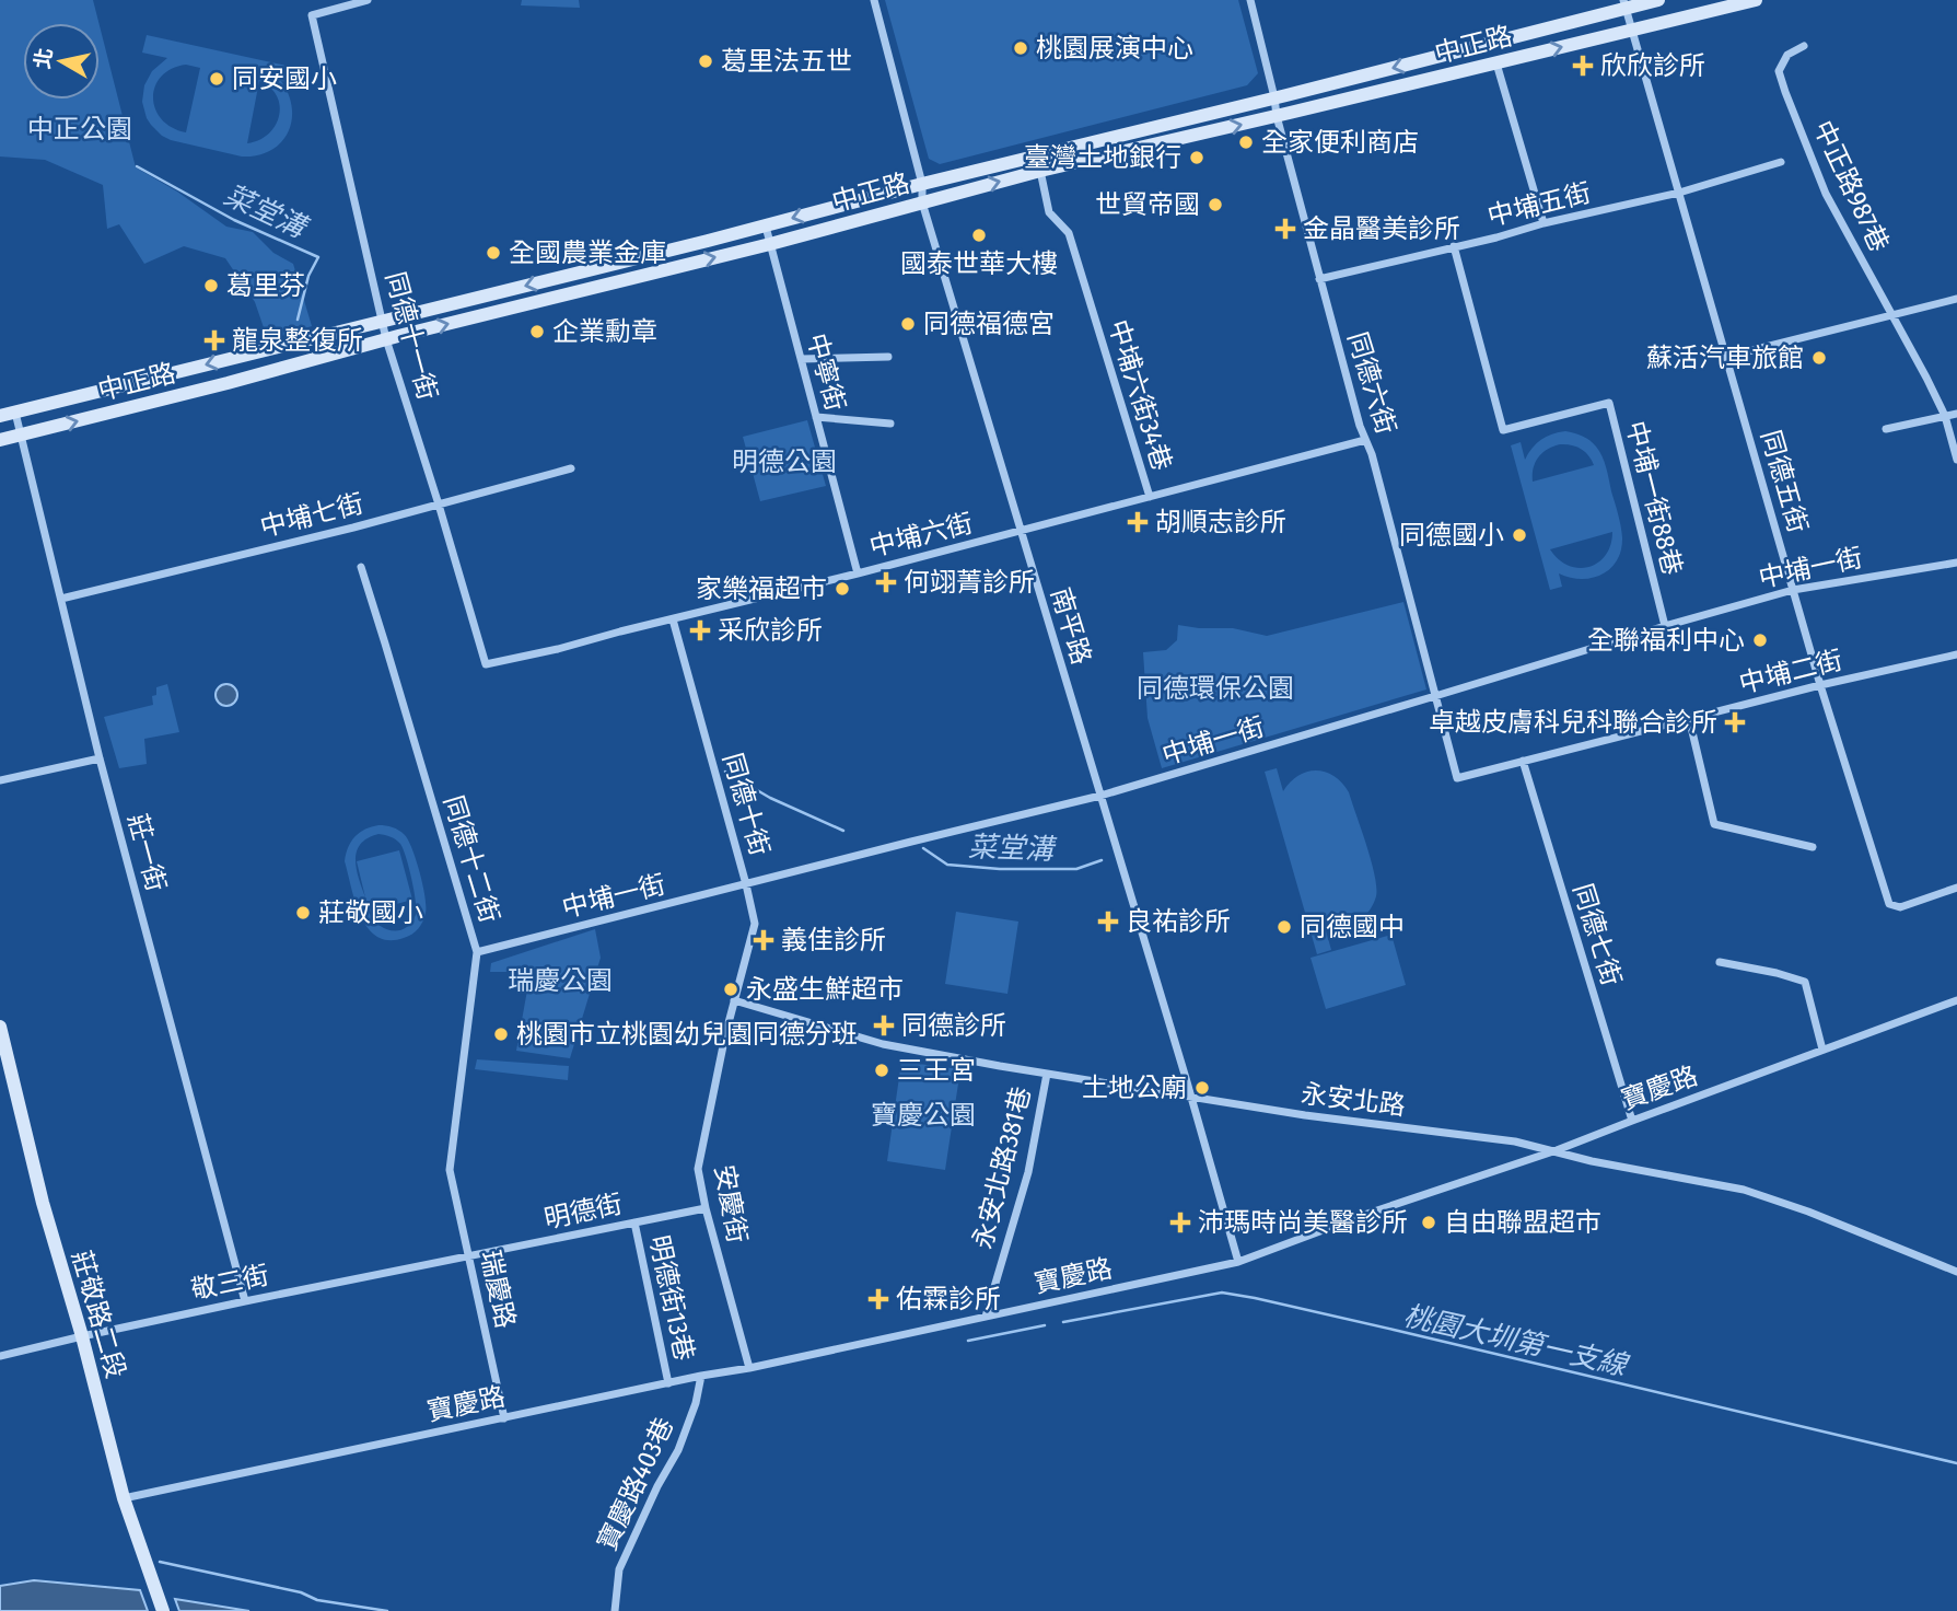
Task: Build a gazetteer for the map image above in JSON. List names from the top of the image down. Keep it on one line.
{"streets":{"street":["中正路","中正路987巷","中埔五街","同德十一街","中寧街","同德六街","中埔六街34巷","同德五街","中埔一街88巷","中埔七街","中埔六街","中埔一街","南平路","中埔二街","同德十街","莊一街","同德十二街","同德七街","寶慶路","永安北路","永安北路381巷","安慶街","明德街","敬三街","瑞慶路","明德街13巷","莊敬路二段","寶慶路403巷"]},"crossings":[["中正路","同德十一街"],["中正路","中寧街"],["中正路","同德六街"],["中正路","中埔六街34巷"],["中正路","同德五街"],["中正路","南平路"],["中正路","莊一街"],["中埔五街","同德六街"],["中埔五街","同德五街"],["中埔五街","中埔一街88巷"],["同德十一街","中埔七街"],["同德十一街","中埔六街"],["中寧街","中埔六街"],["同德六街","中埔六街"],["同德六街","中埔一街"],["同德六街","中埔二街"],["中埔六街34巷","中埔六街"],["同德五街","中埔一街"],["同德五街","中埔二街"],["中埔一街88巷","中埔一街"],["中埔七街","莊一街"],["中埔六街","南平路"],["中埔六街","同德十街"],["中埔一街","南平路"],["中埔一街","同德十街"],["中埔一街","同德十二街"],["南平路","寶慶路"],["南平路","永安北路"],["中埔二街","同德七街"],["同德十街","永安北路"],["同德十街","安慶街"],["莊一街","敬三街"],["同德十二街","瑞慶路"],["同德七街","寶慶路"],["寶慶路","永安北路"],["寶慶路","永安北路381巷"],["寶慶路","安慶街"],["寶慶路","瑞慶路"],["寶慶路","明德街13巷"],["寶慶路","莊敬路二段"],["寶慶路","寶慶路403巷"],["永安北路","永安北路381巷"],["永安北路","安慶街"],["安慶街","明德街"],["明德街","敬三街"],["明德街","瑞慶路"],["明德街","明德街13巷"],["敬三街","瑞慶路"],["敬三街","莊敬路二段"]],"water":["菜堂溝","桃園大圳第一支線"],"parks":["中正公園","明德公園","同德環保公園","瑞慶公園","寶慶公園"],"places":{"other":["桃園展演中心","葛里法五世","同安國小","全家便利商店","臺灣土地銀行","世貿帝國","國泰世華大樓","全國農業金庫","葛里芬","同德福德宮","企業勳章","蘇活汽車旅館","同德國小","家樂福超市","全聯福利中心","莊敬國小","同德國中","永盛生鮮超市","桃園市立桃園幼兒園同德分班","三王宮","土地公廟","自由聯盟超市"],"health":["欣欣診所","金晶醫美診所","龍泉整復所","胡順志診所","何翊菁診所","采欣診所","卓越皮膚科兒科聯合診所","良祐診所","義佳診所","同德診所","沛瑪時尚美醫診所","佑霖診所"]},"north":"left"}
